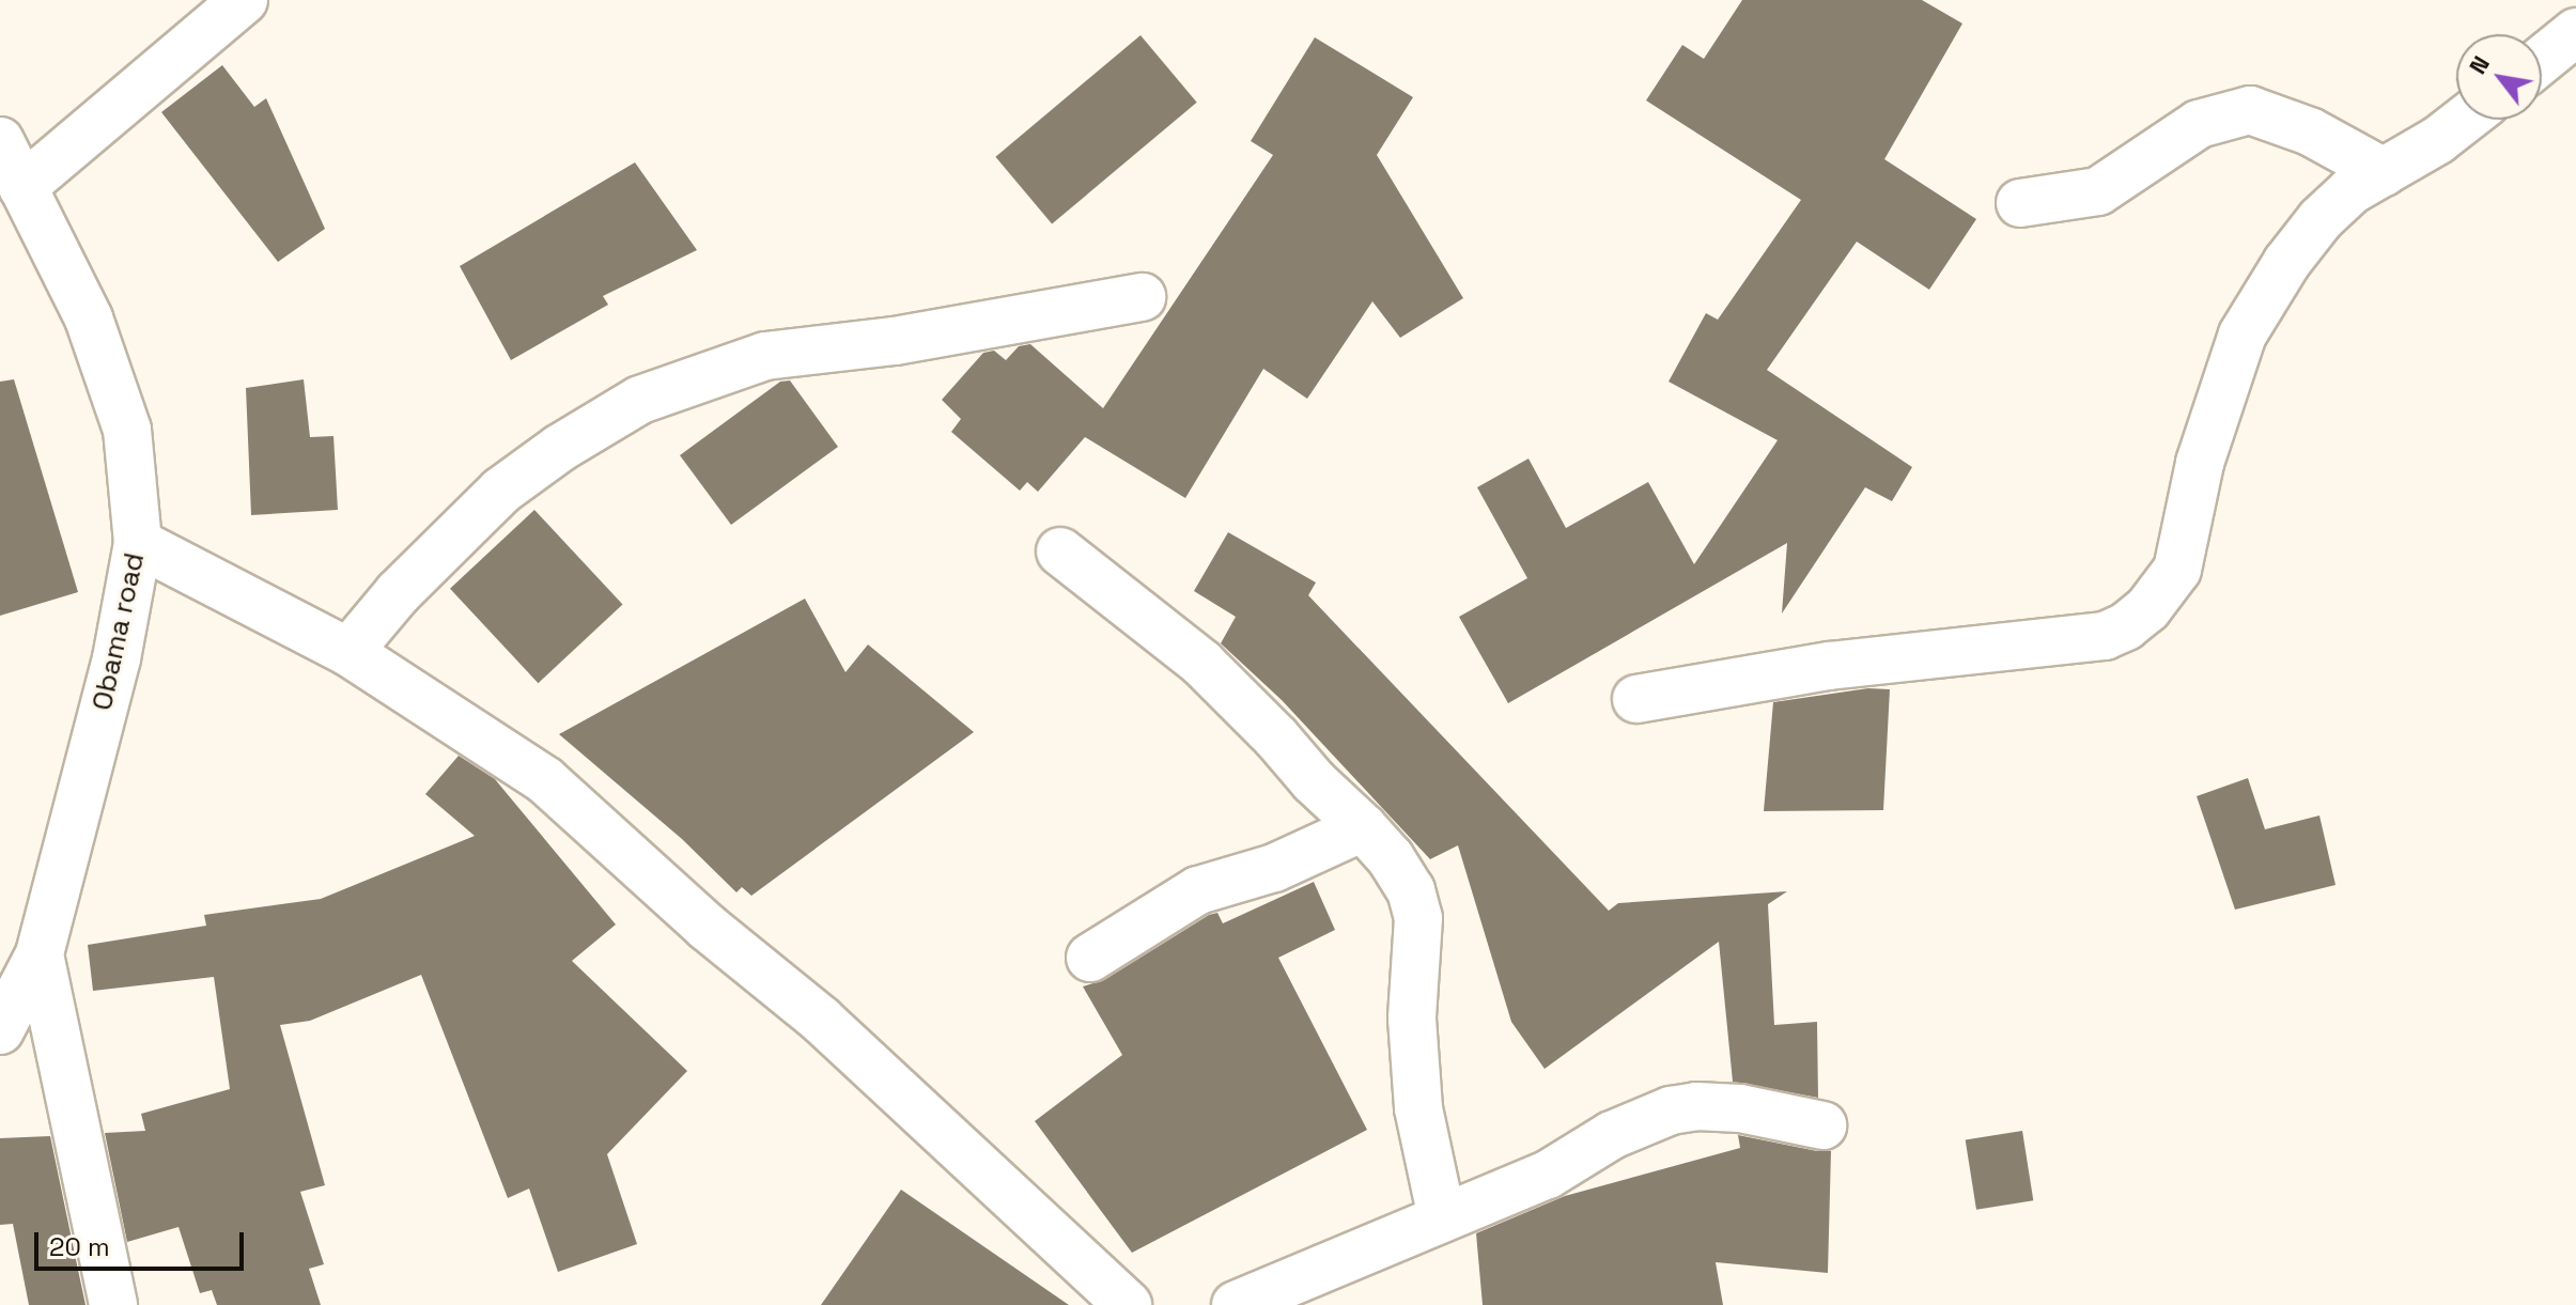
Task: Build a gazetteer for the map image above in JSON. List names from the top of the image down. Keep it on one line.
{"streets":{"street":["Obama road"]},"scale_bar":"20 m","north":"top left"}
